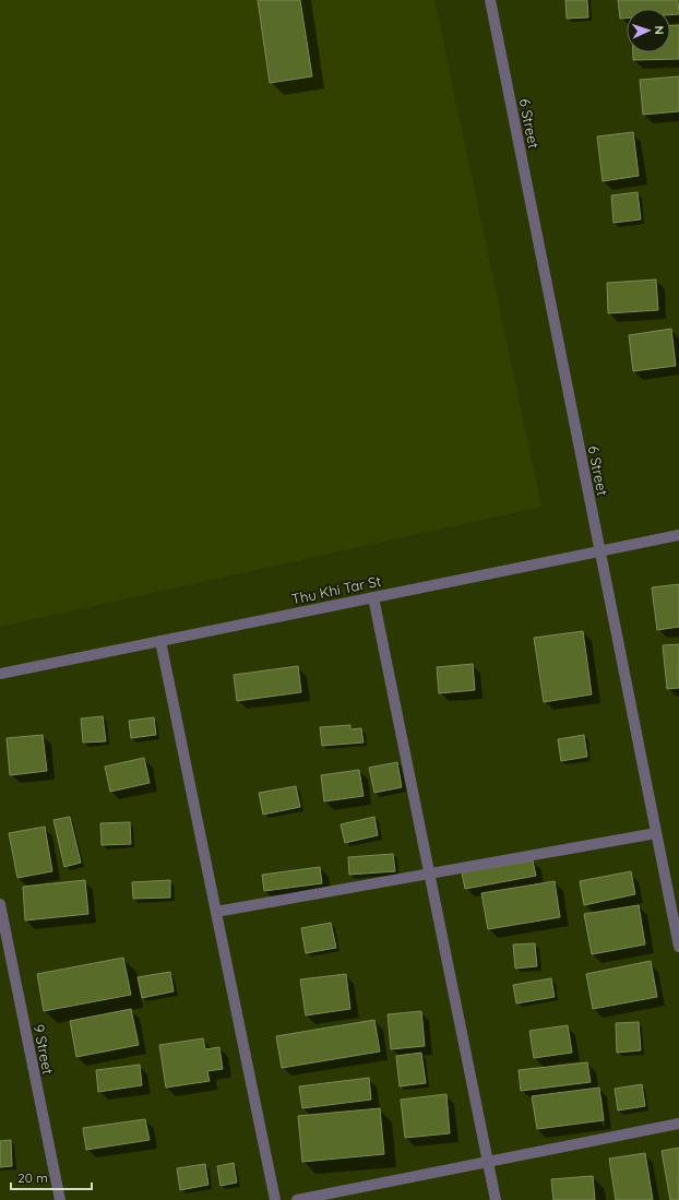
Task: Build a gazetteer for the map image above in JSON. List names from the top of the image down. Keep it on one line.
{"streets":{"street":["6 Street","Thu Khi Tar St","9 Street"]},"crossings":[["6 Street","Thu Khi Tar St"]],"scale_bar":"20 m","north":"right"}
